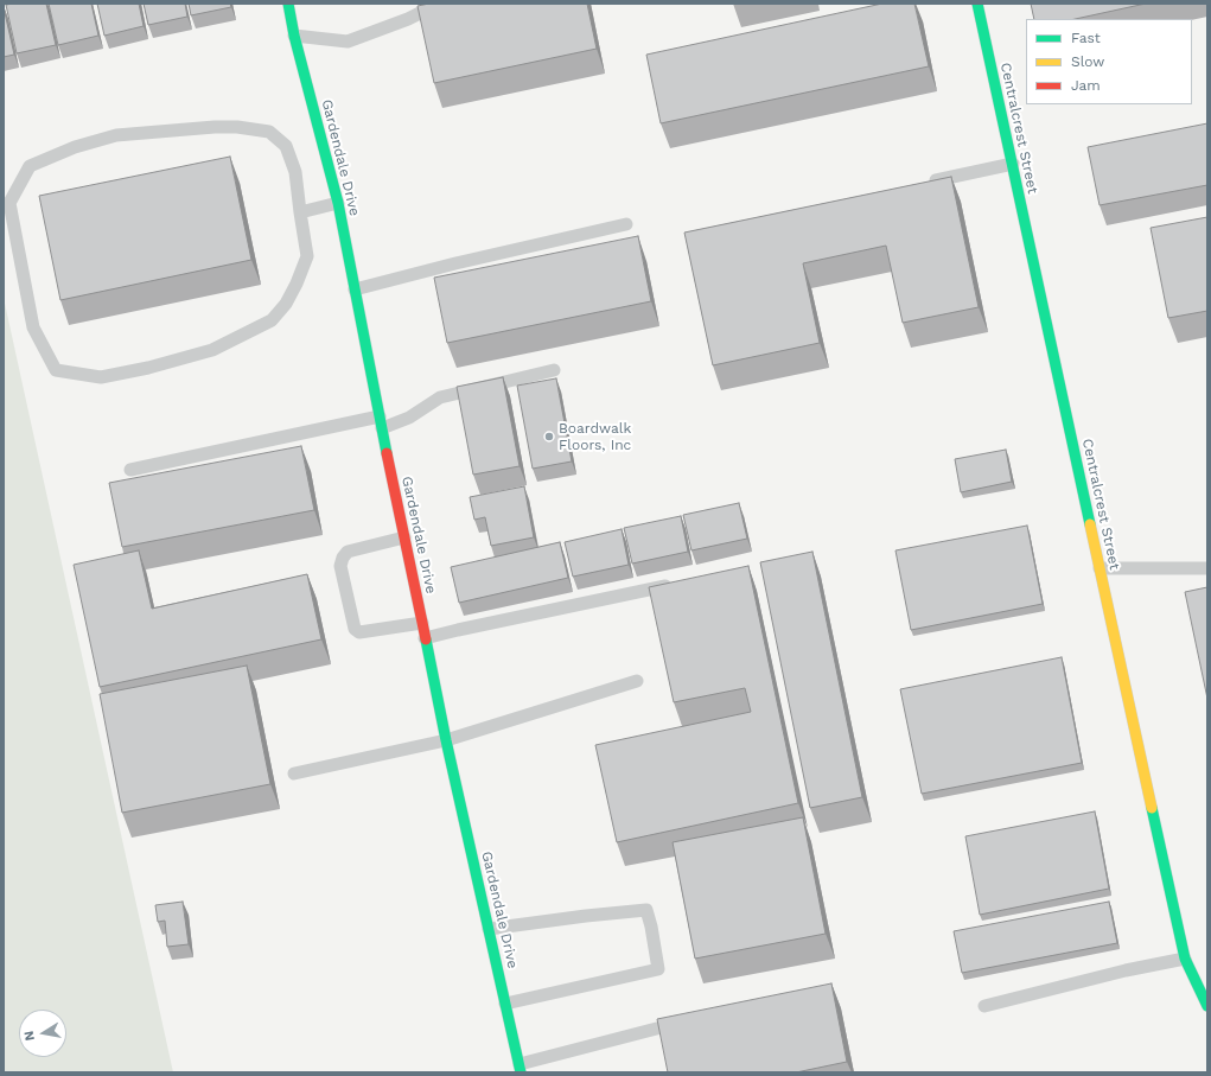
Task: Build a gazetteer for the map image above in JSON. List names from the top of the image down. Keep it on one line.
{"streets":{"street":["Centralcrest Street","Gardendale Drive"]},"places":["Boardwalk Floors, Inc"],"legend":["Fast","Slow","Jam"],"north":"left"}
